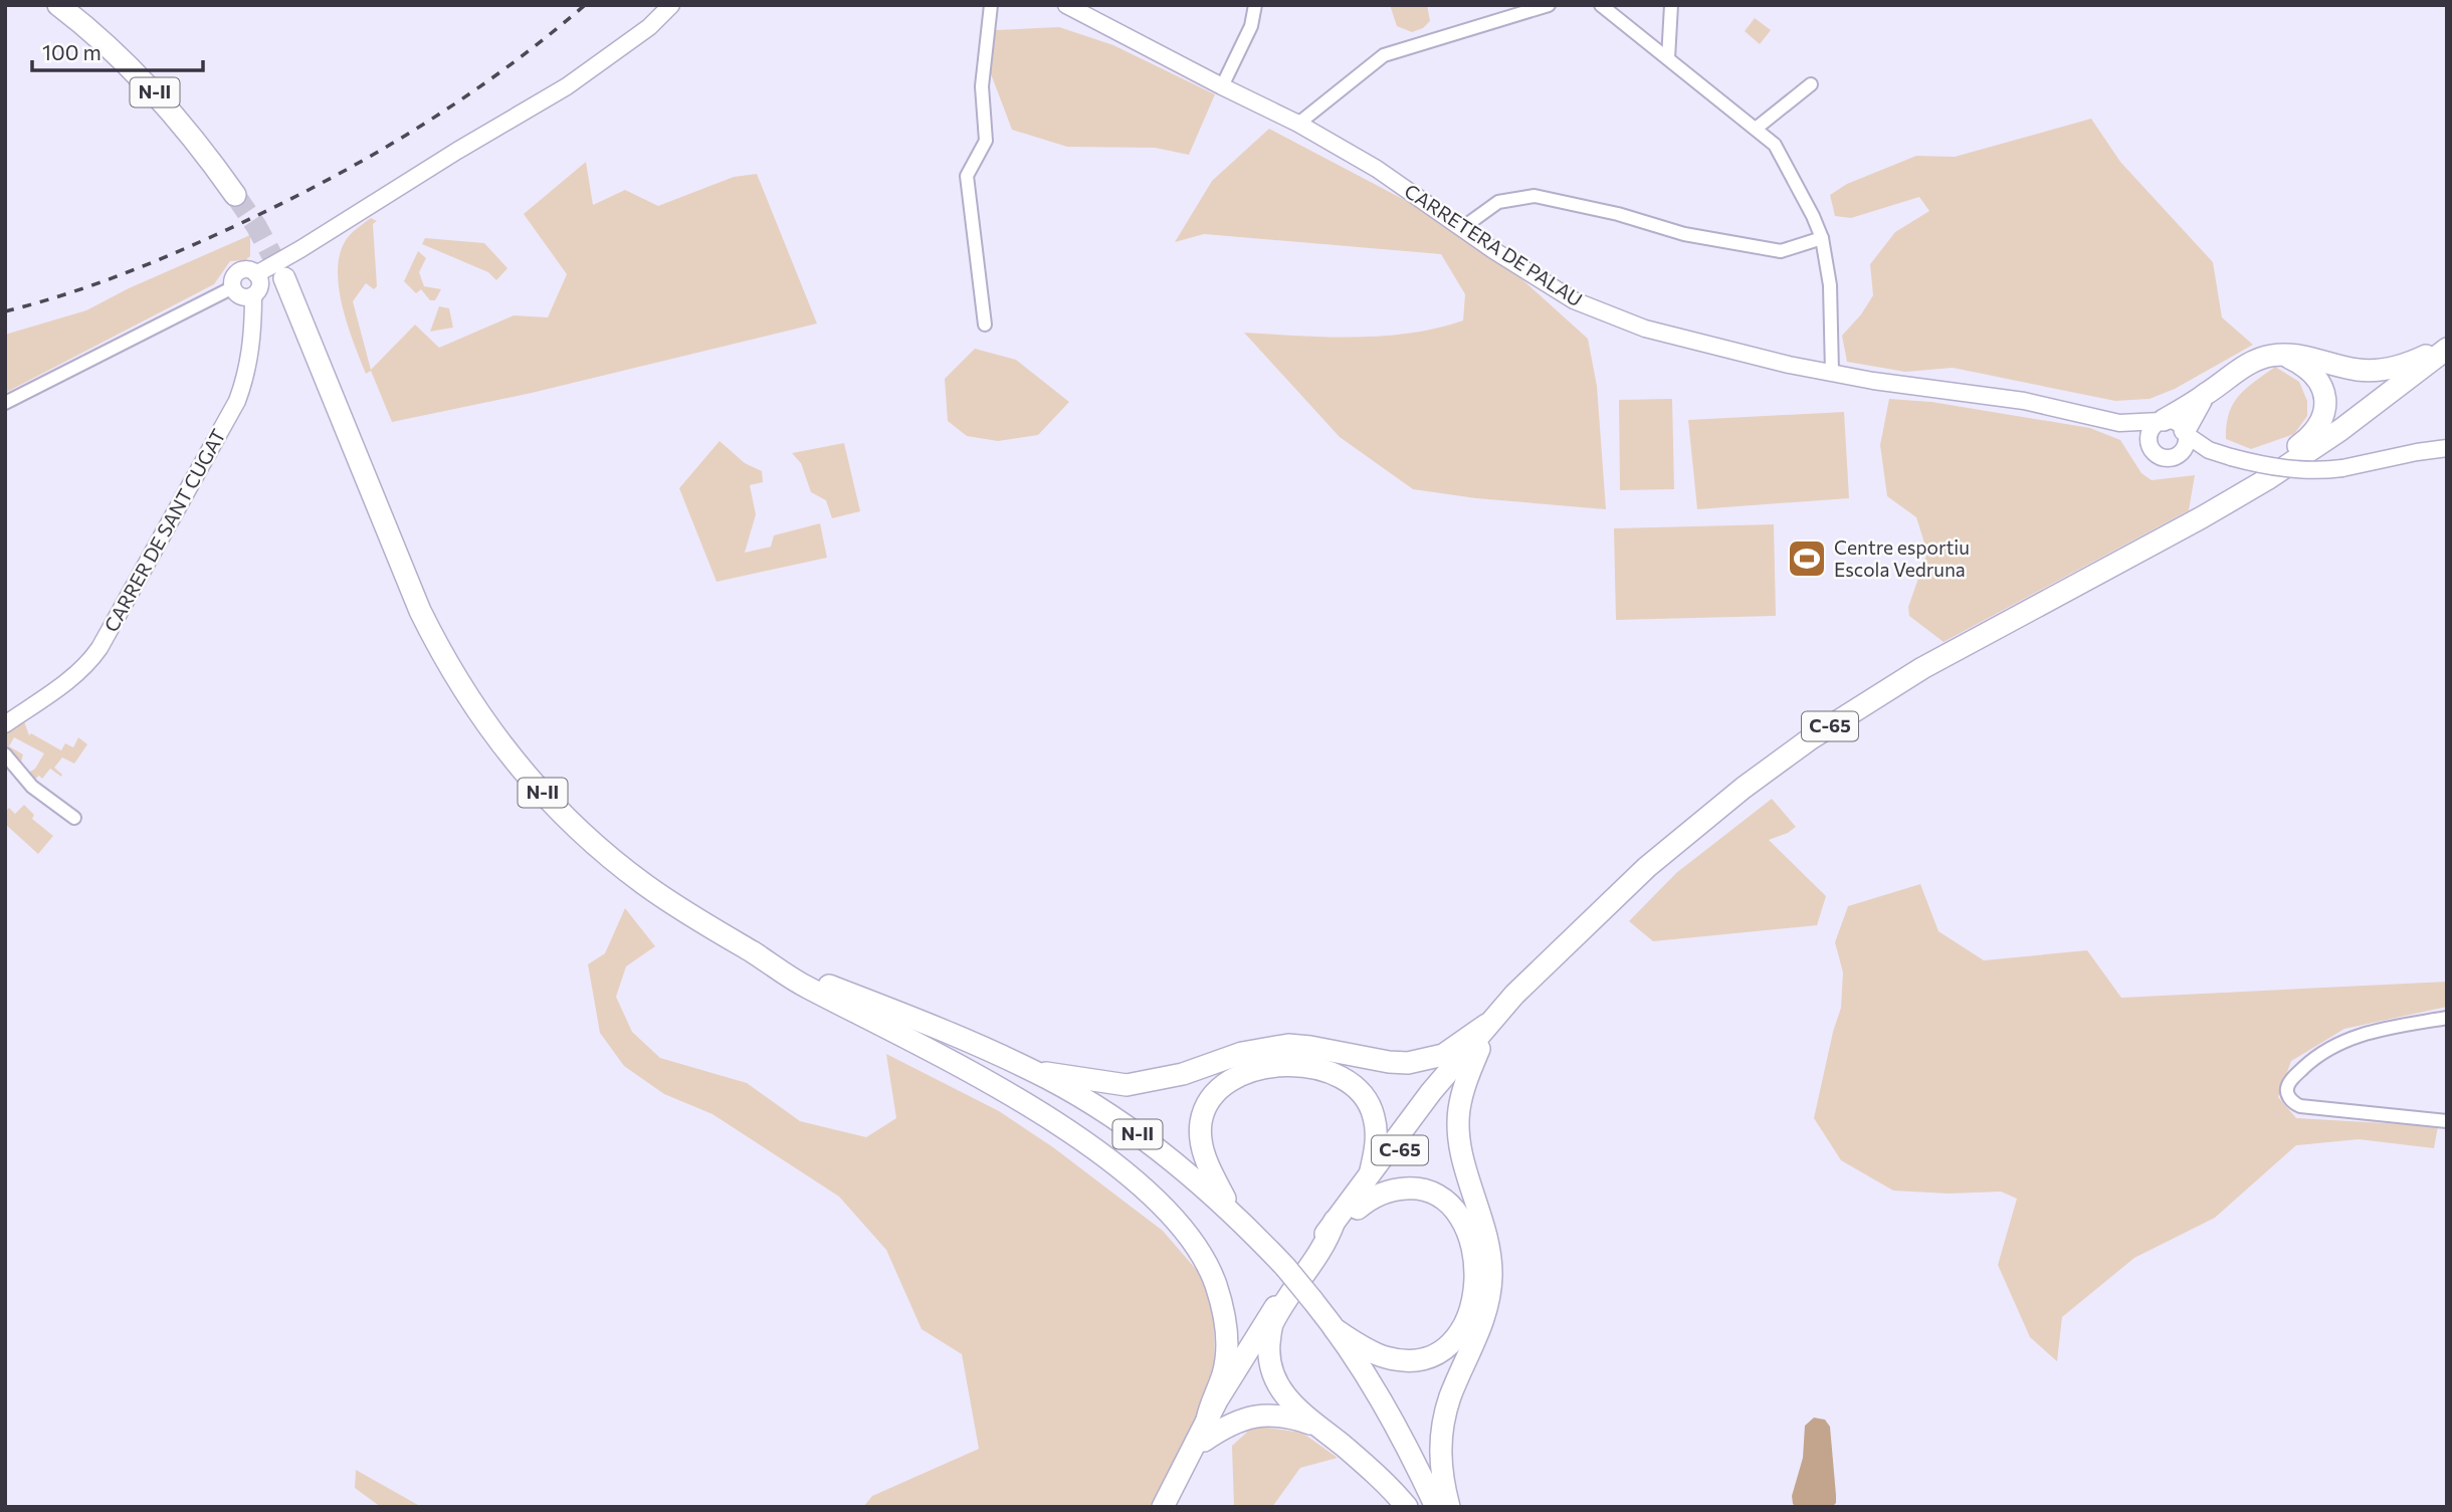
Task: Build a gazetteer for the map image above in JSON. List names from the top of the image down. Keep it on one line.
{"streets":{"main road":["N-II","C-65"],"street":["CARRETERA DE PALAU","CARRER DE SANT CUGAT"]},"places":{"sports":["Centre esportiu Escola Vedruna"]},"scale_bar":"100 m"}
